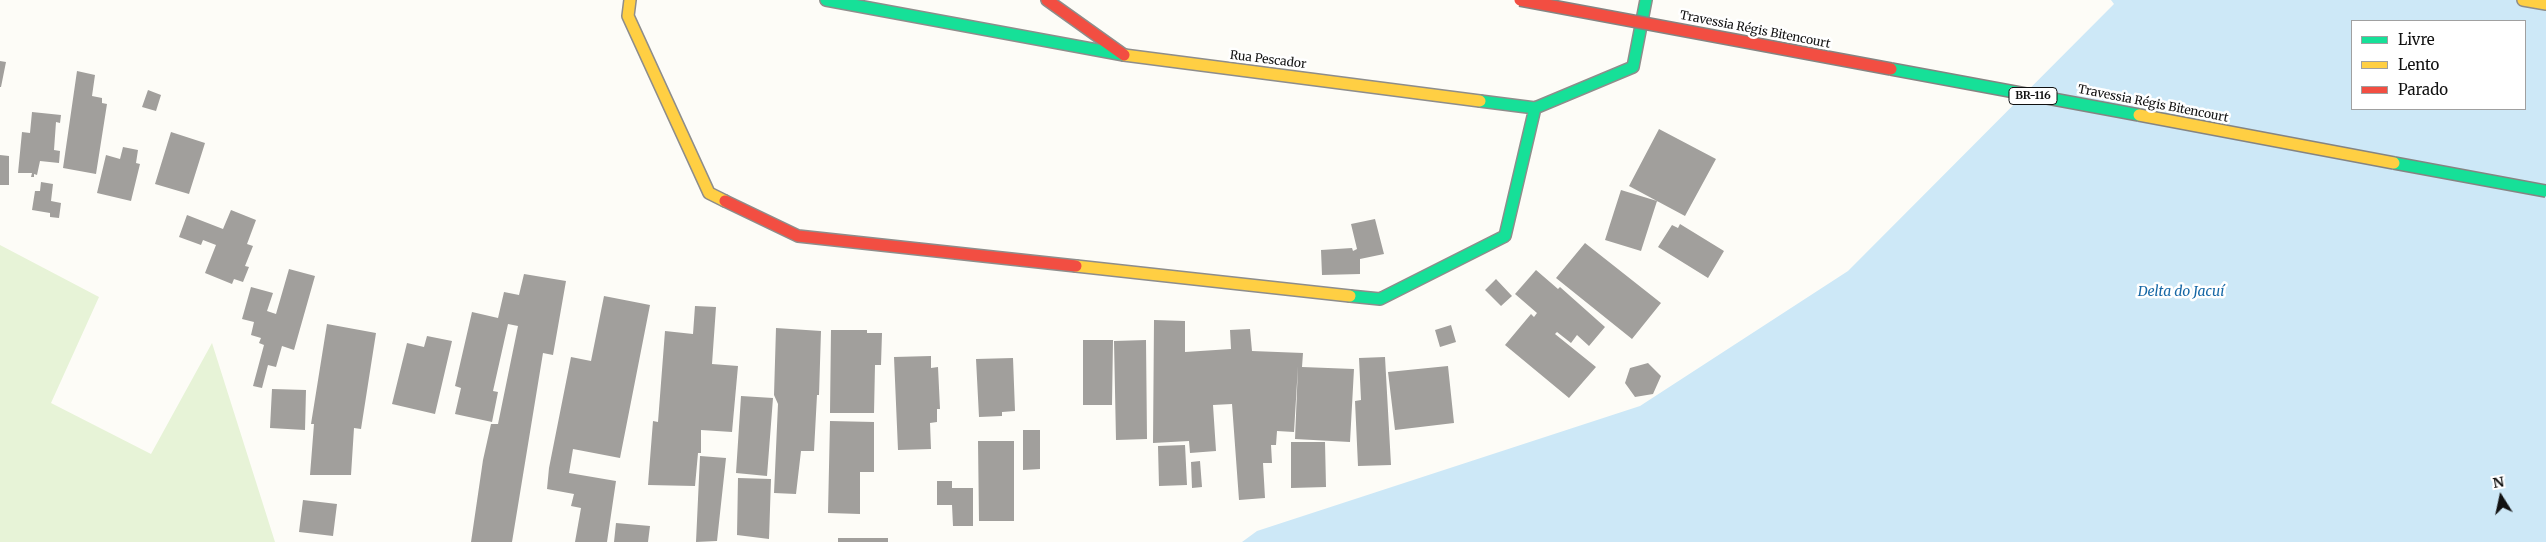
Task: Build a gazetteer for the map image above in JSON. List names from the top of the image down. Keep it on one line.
{"streets":{"main road":["Travessia Régis Bitencourt","Rua Pescador","BR-116"]},"water":["Delta do Jacuí"],"legend":["Livre","Lento","Parado"],"north":"top"}
